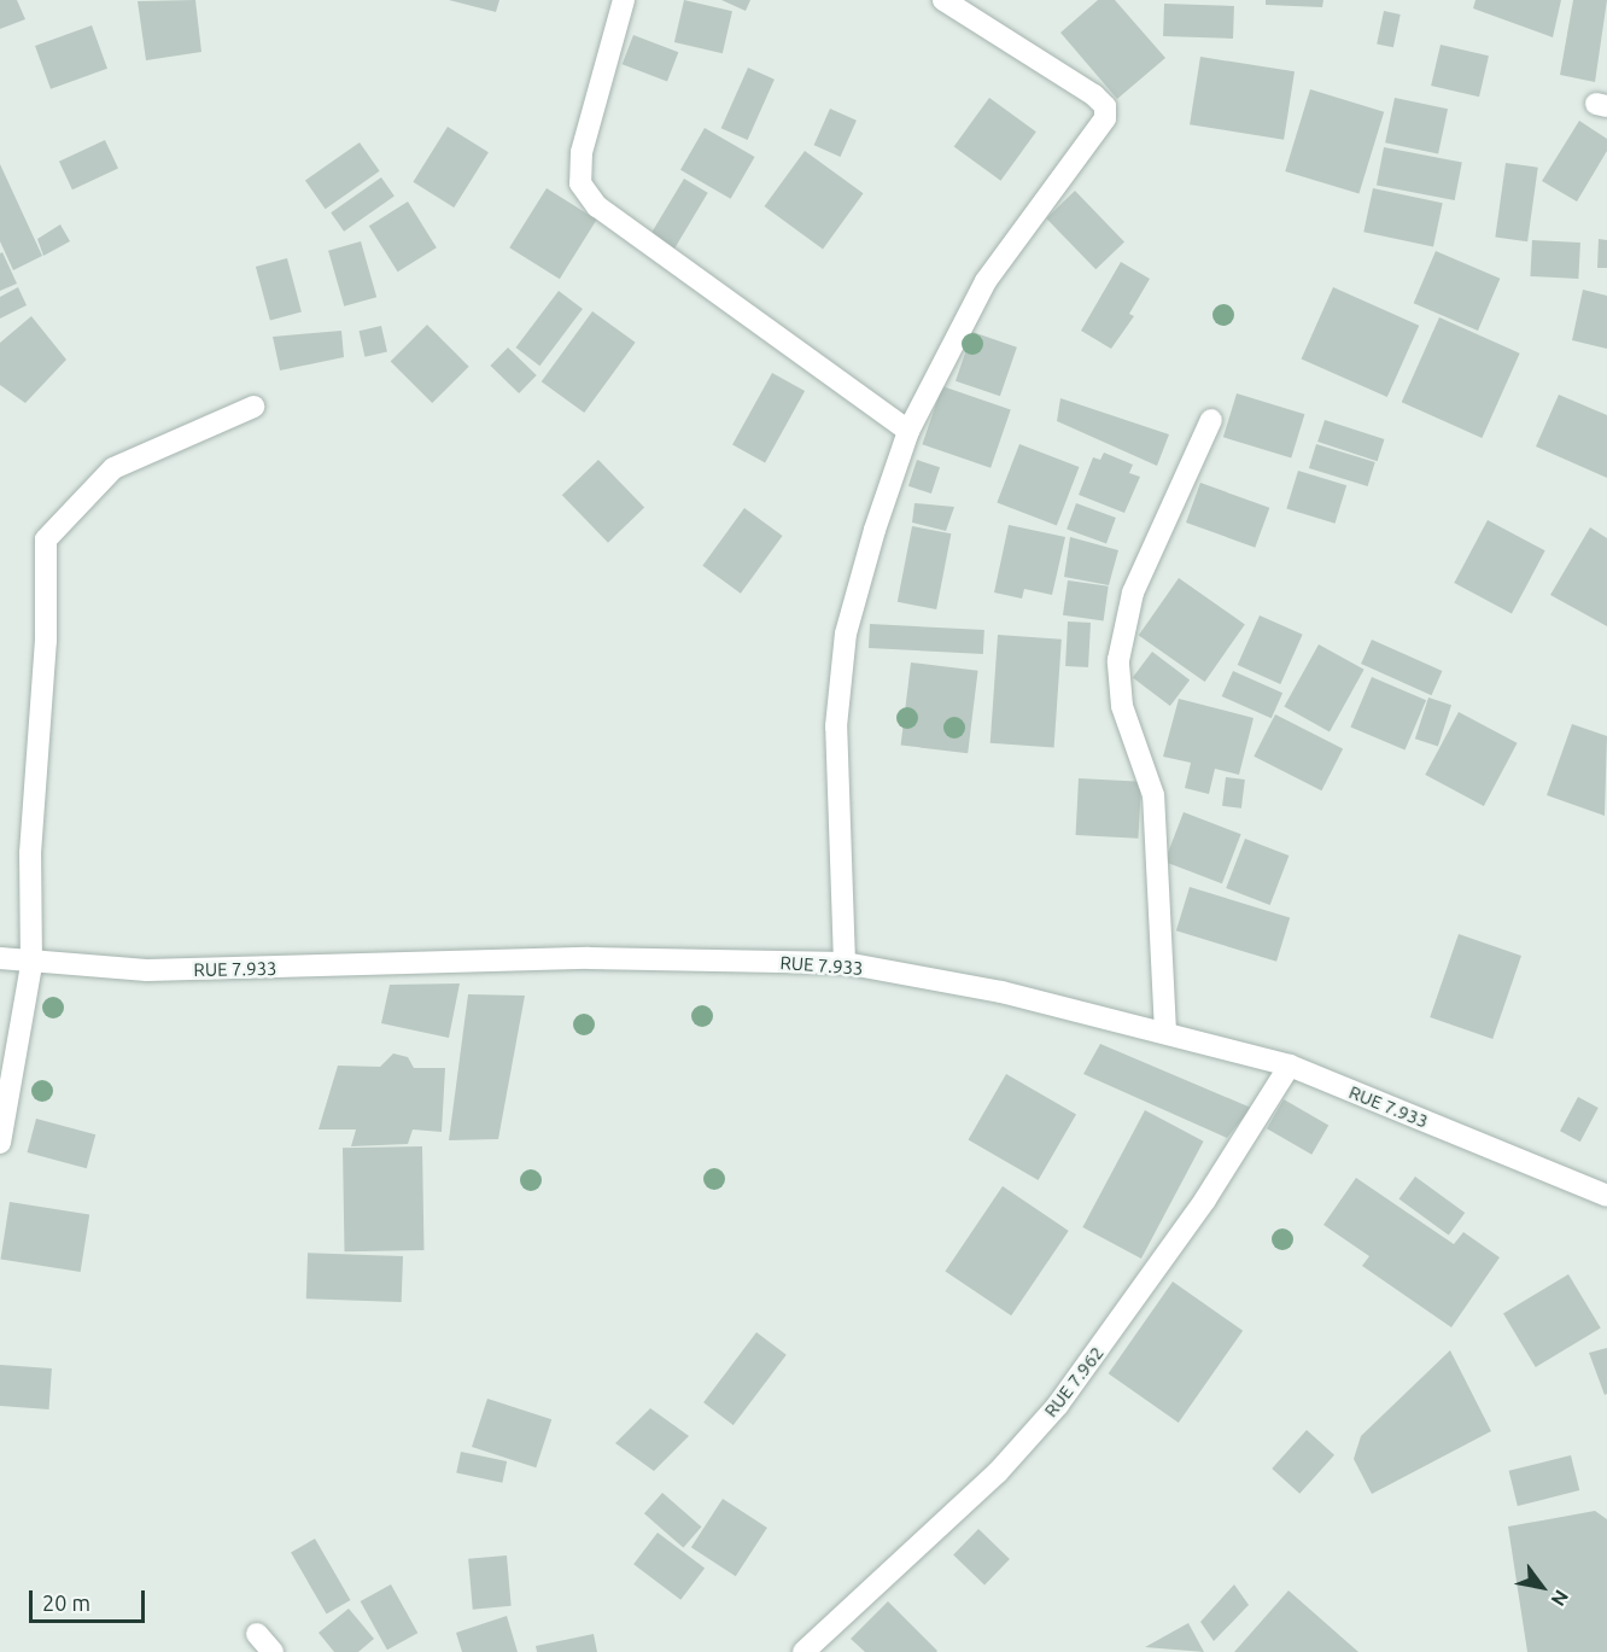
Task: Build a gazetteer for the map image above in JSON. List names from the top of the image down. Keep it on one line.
{"streets":{"street":["RUE 7.933","RUE 7.962"]},"crossings":[["RUE 7.933","RUE 7.962"]],"scale_bar":"20 m","north":"bottom right"}
